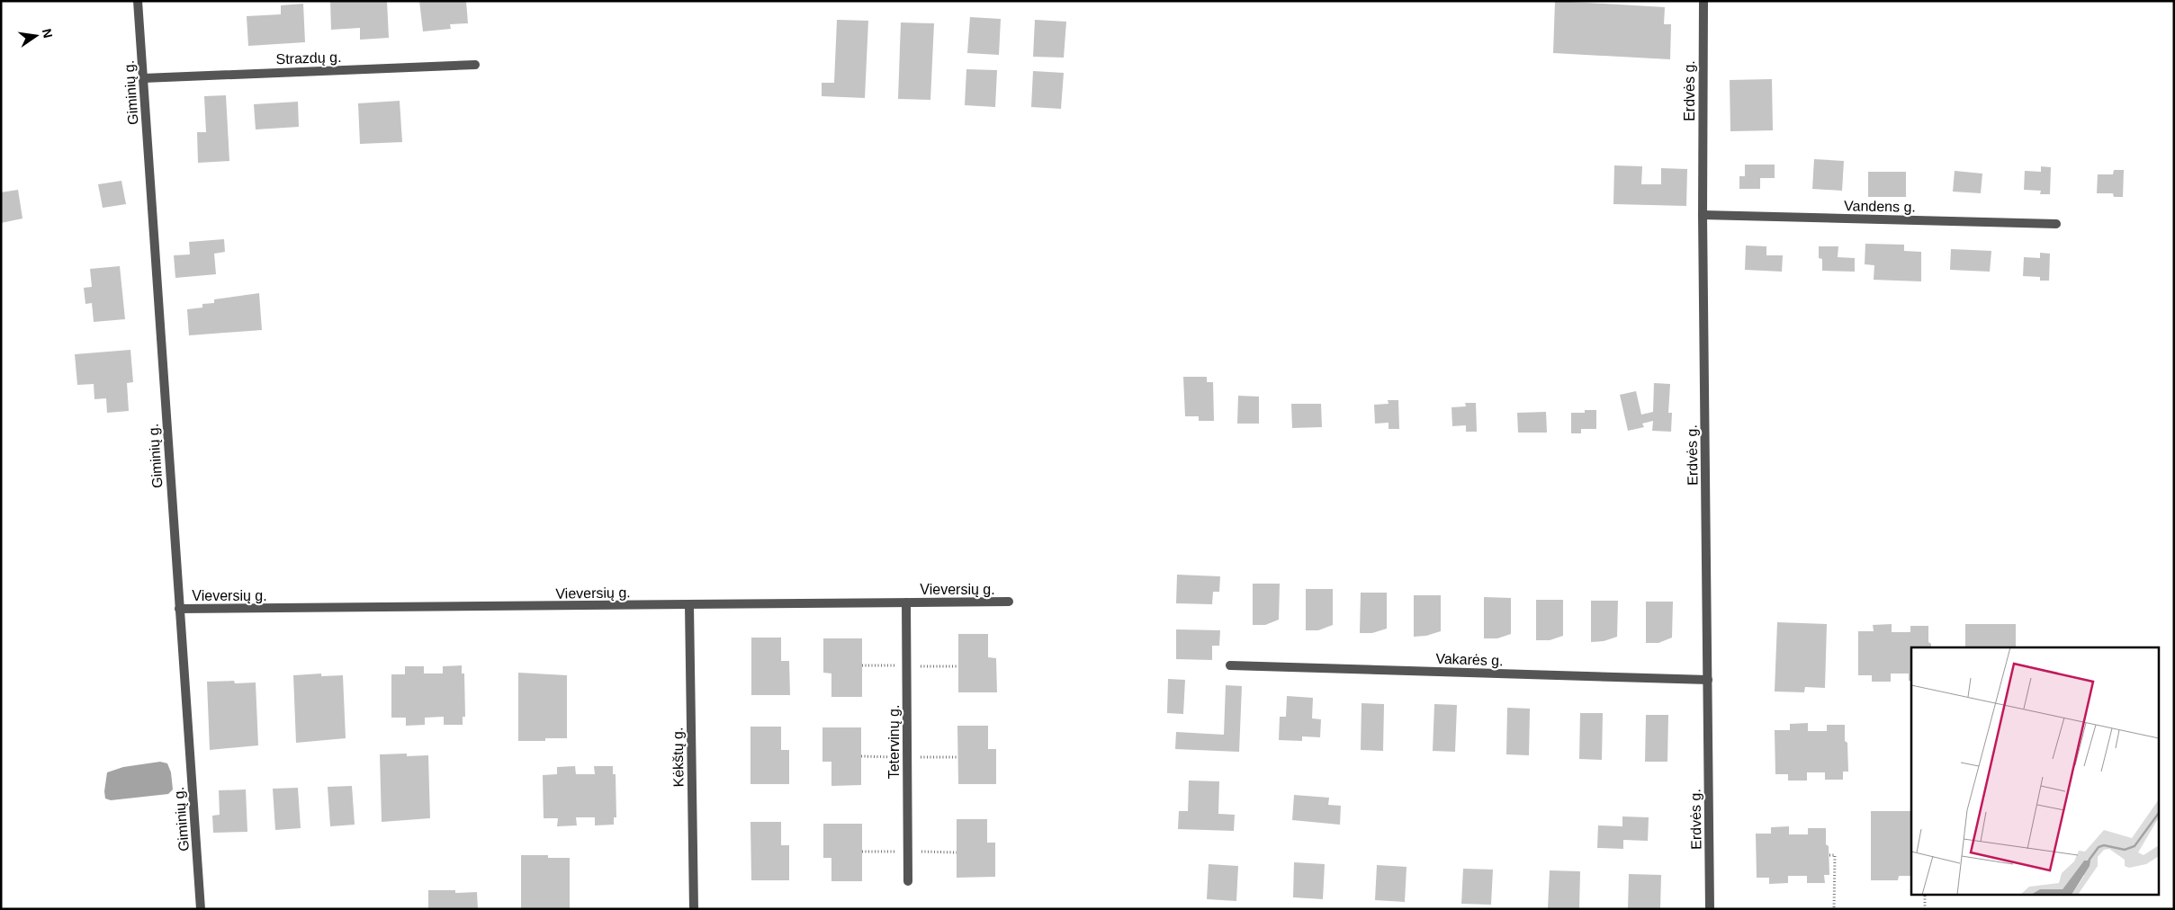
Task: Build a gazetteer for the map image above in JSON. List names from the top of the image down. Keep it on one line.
{"streets":{"street":["Strazdų g.","Erdvės g.","Giminių g.","Vandens g.","Vieversių g.","Vakarės g.","Tetervinų g.","Kėkštų g."]},"crossings":[["Strazdų g.","Giminių g."],["Erdvės g.","Vandens g."],["Erdvės g.","Vakarės g."],["Giminių g.","Vieversių g."],["Vieversių g.","Tetervinų g."],["Vieversių g.","Kėkštų g."]],"north":"right"}
